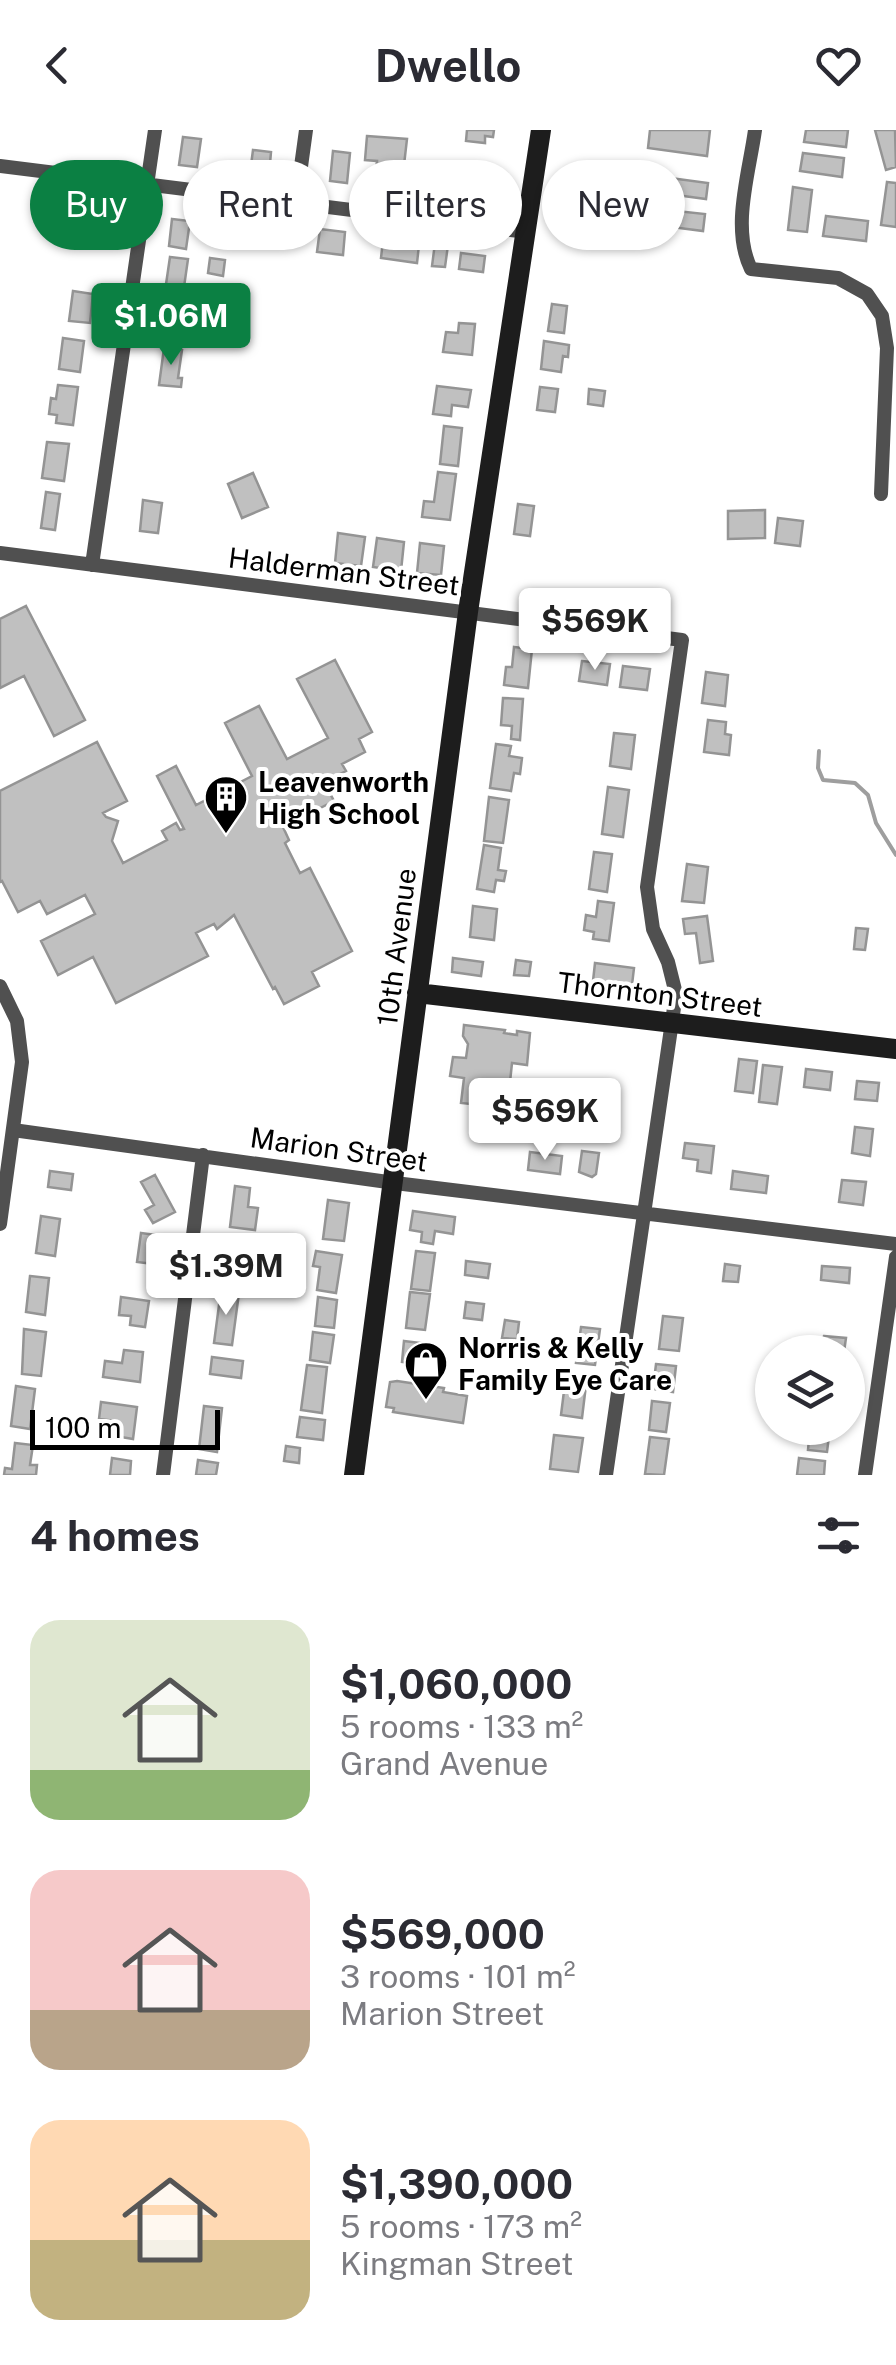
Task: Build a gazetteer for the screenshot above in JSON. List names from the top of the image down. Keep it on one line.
{"streets":{"street":["Halderman Street","10th Avenue","Thornton Street","Marion Street"]},"crossings":[["Halderman Street","10th Avenue"],["Halderman Street","Thornton Street"],["10th Avenue","Thornton Street"],["10th Avenue","Marion Street"]],"places":{"building":["Leavenworth High School"],"shop":["Norris & Kelly Family Eye Care"]},"scale_bar":"100 m","page":{"header":"Dwello","chip":["Buy","Rent","Filters","New"],"price":["$1.06M","$569K","$569K","$1.39M"],"scale":"100 m","heading":"4 homes","list":[{"name":"$1,060,000","note":"5 rooms · 133 m² · Grand Avenue"},{"name":"$569,000","note":"3 rooms · 101 m² · Marion Street"},{"name":"$1,390,000","note":"5 rooms · 173 m² · Kingman Street"}]}}
